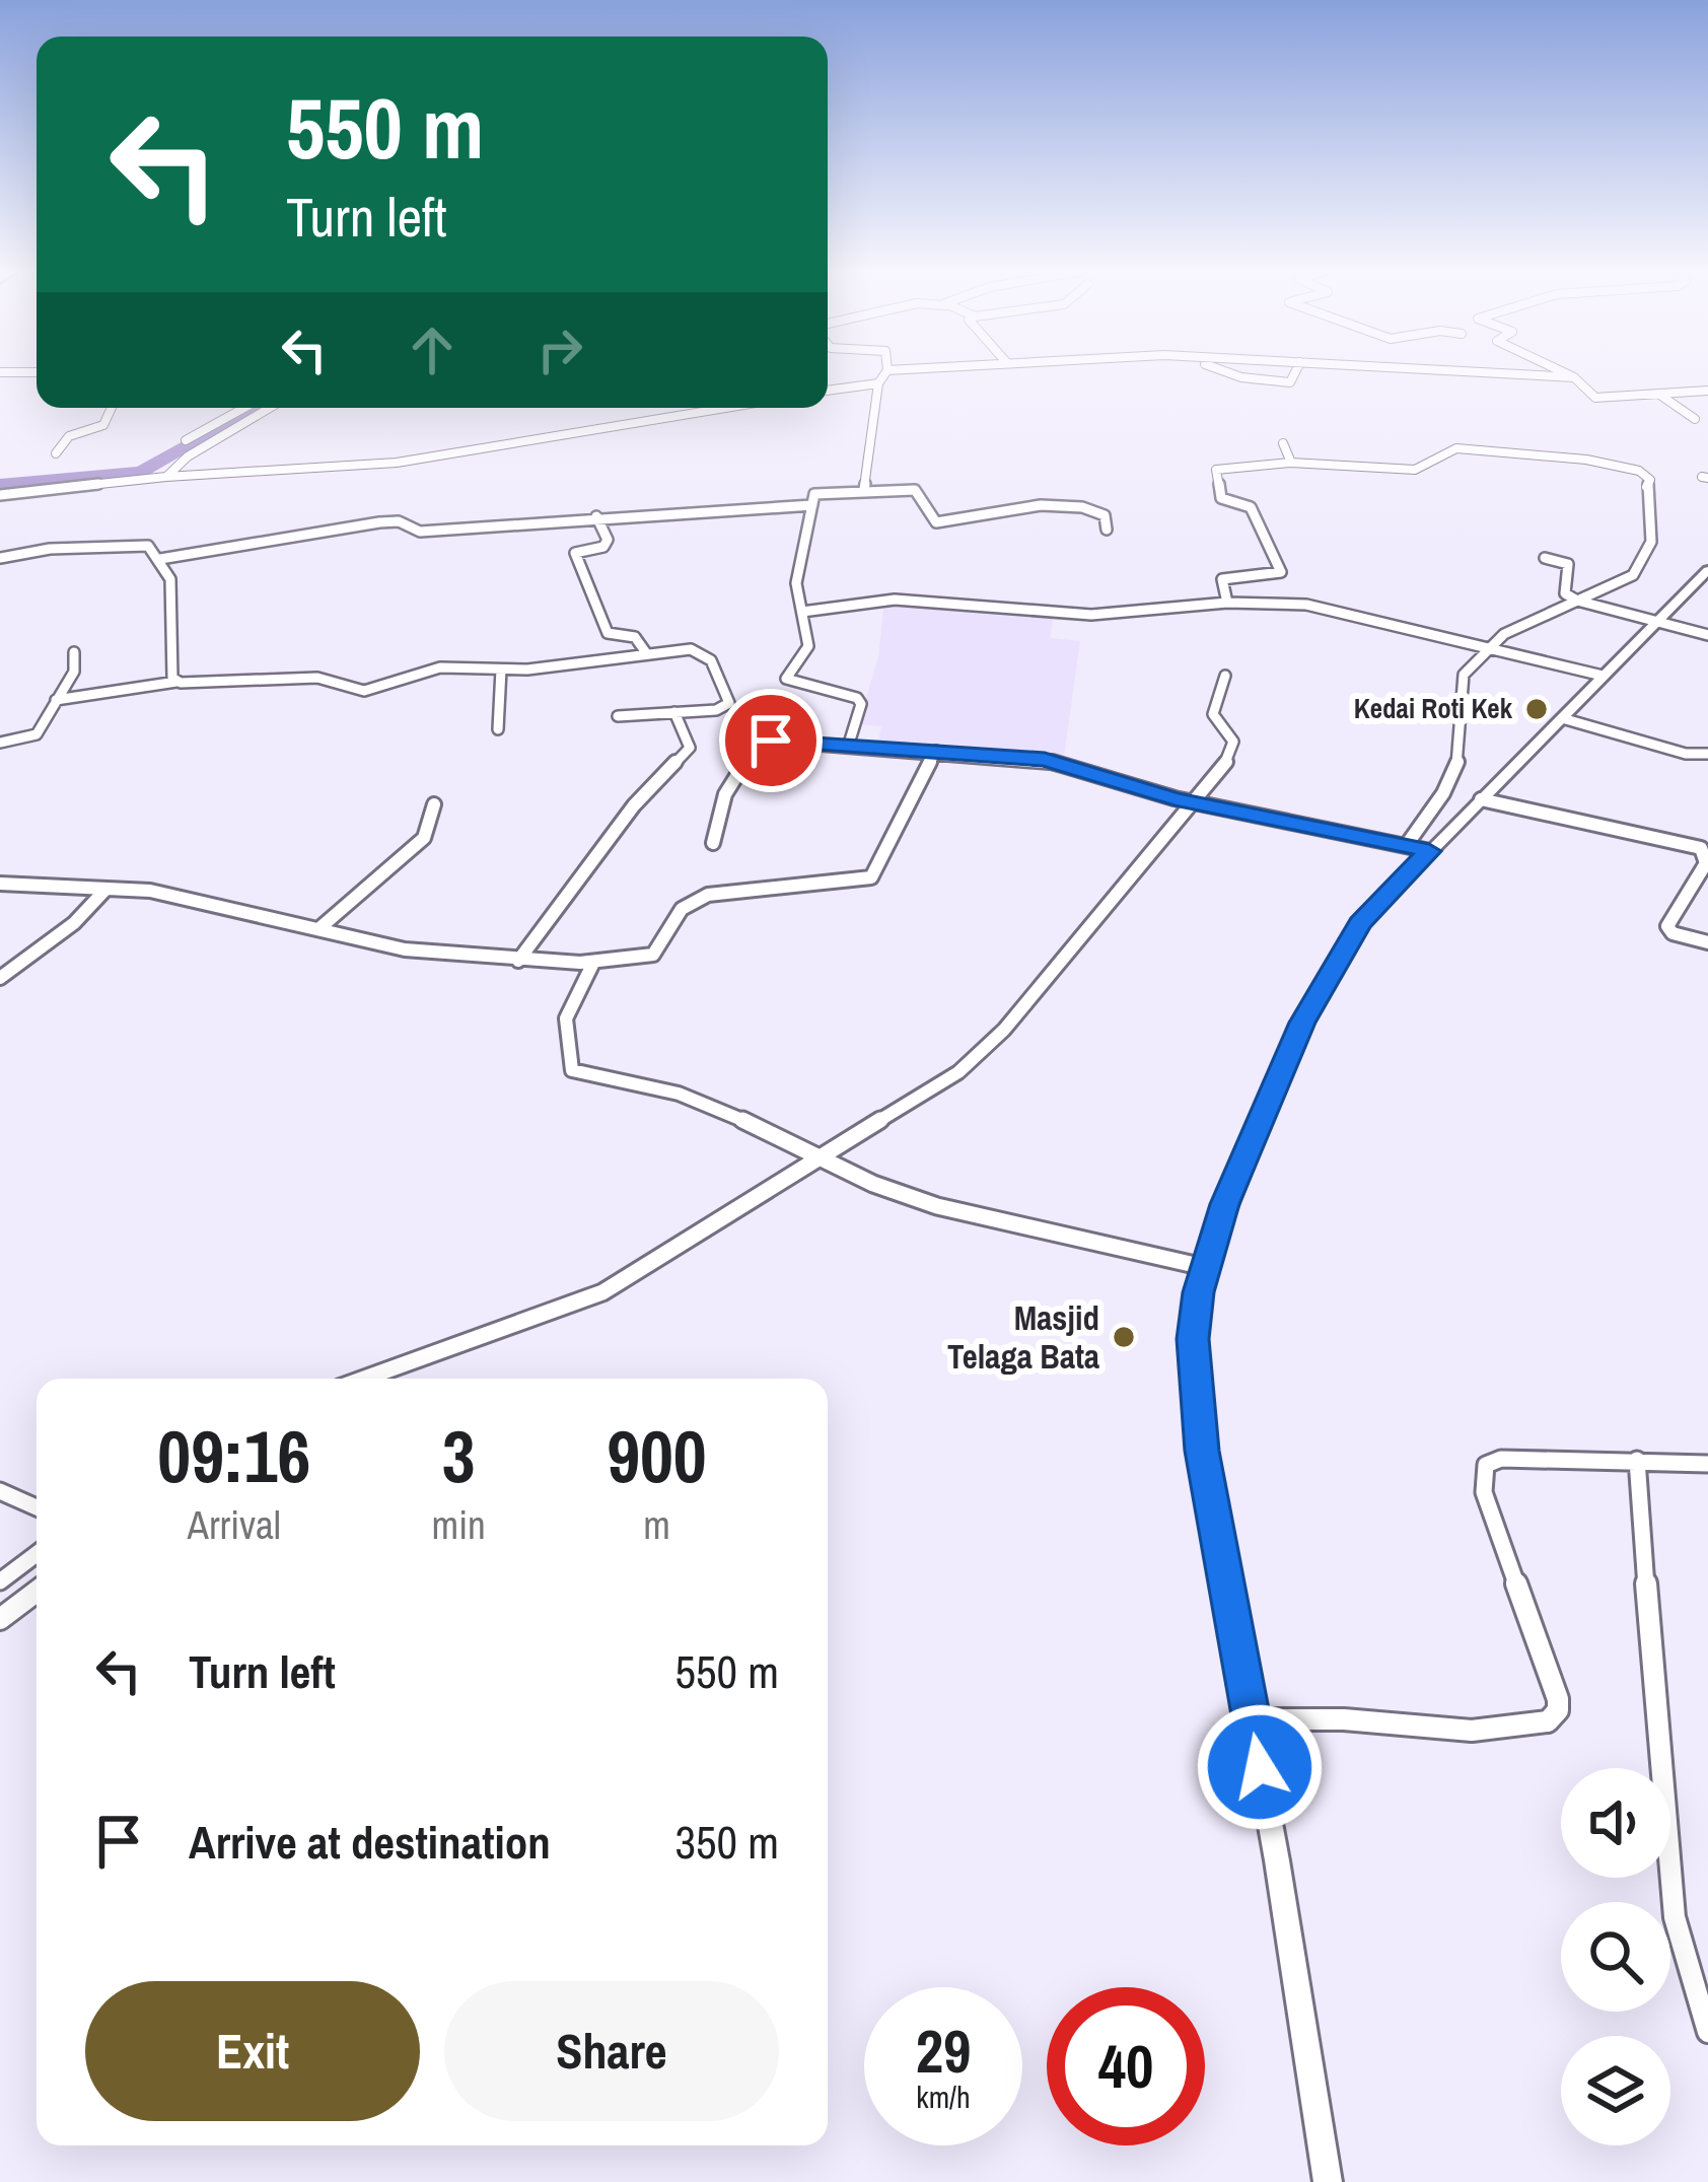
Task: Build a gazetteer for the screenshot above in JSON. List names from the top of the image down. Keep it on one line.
{"places":["Kedai Roti Kek","Masjid Telaga Bata"],"page":{"turn":["550 m","Turn left"],"eta":["09:16","Arrival","3","min","900","m"],"list":[{"name":"Turn left","value":"550 m"},{"name":"Arrive at destination","value":"350 m"}],"buttons":["Exit","Share"],"speed":"29 km/h","limit":"40"}}
